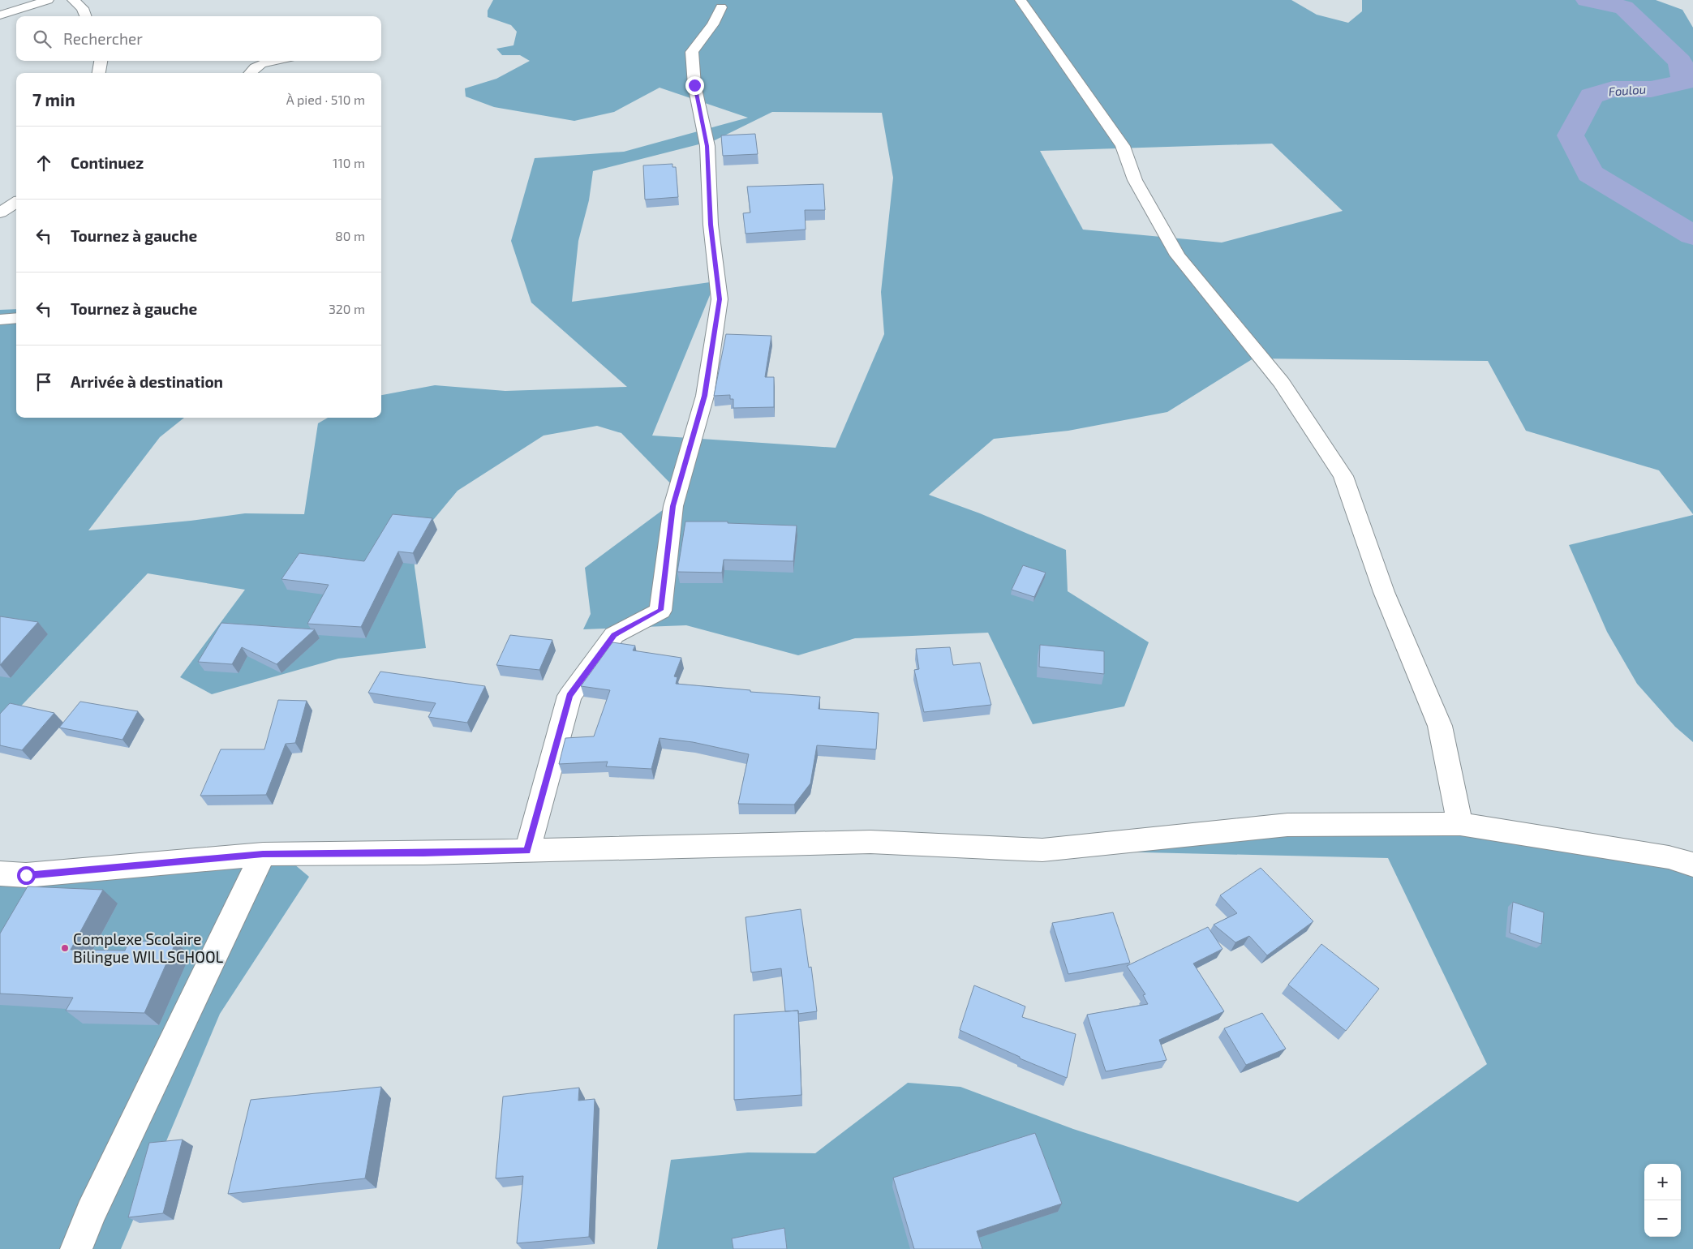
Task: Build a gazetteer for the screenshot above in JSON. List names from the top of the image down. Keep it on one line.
{"water":["Foulou"],"places":["Complexe Scolaire Bilingue WILLSCHOOL"],"page":{"search":"Rechercher","heading":["7 min","À pied · 510 m"],"list":[["Continuez","110 m"],["Tournez à gauche","80 m"],["Tournez à gauche","320 m"],"Arrivée à destination"],"map_buttons":["+","−"]}}
